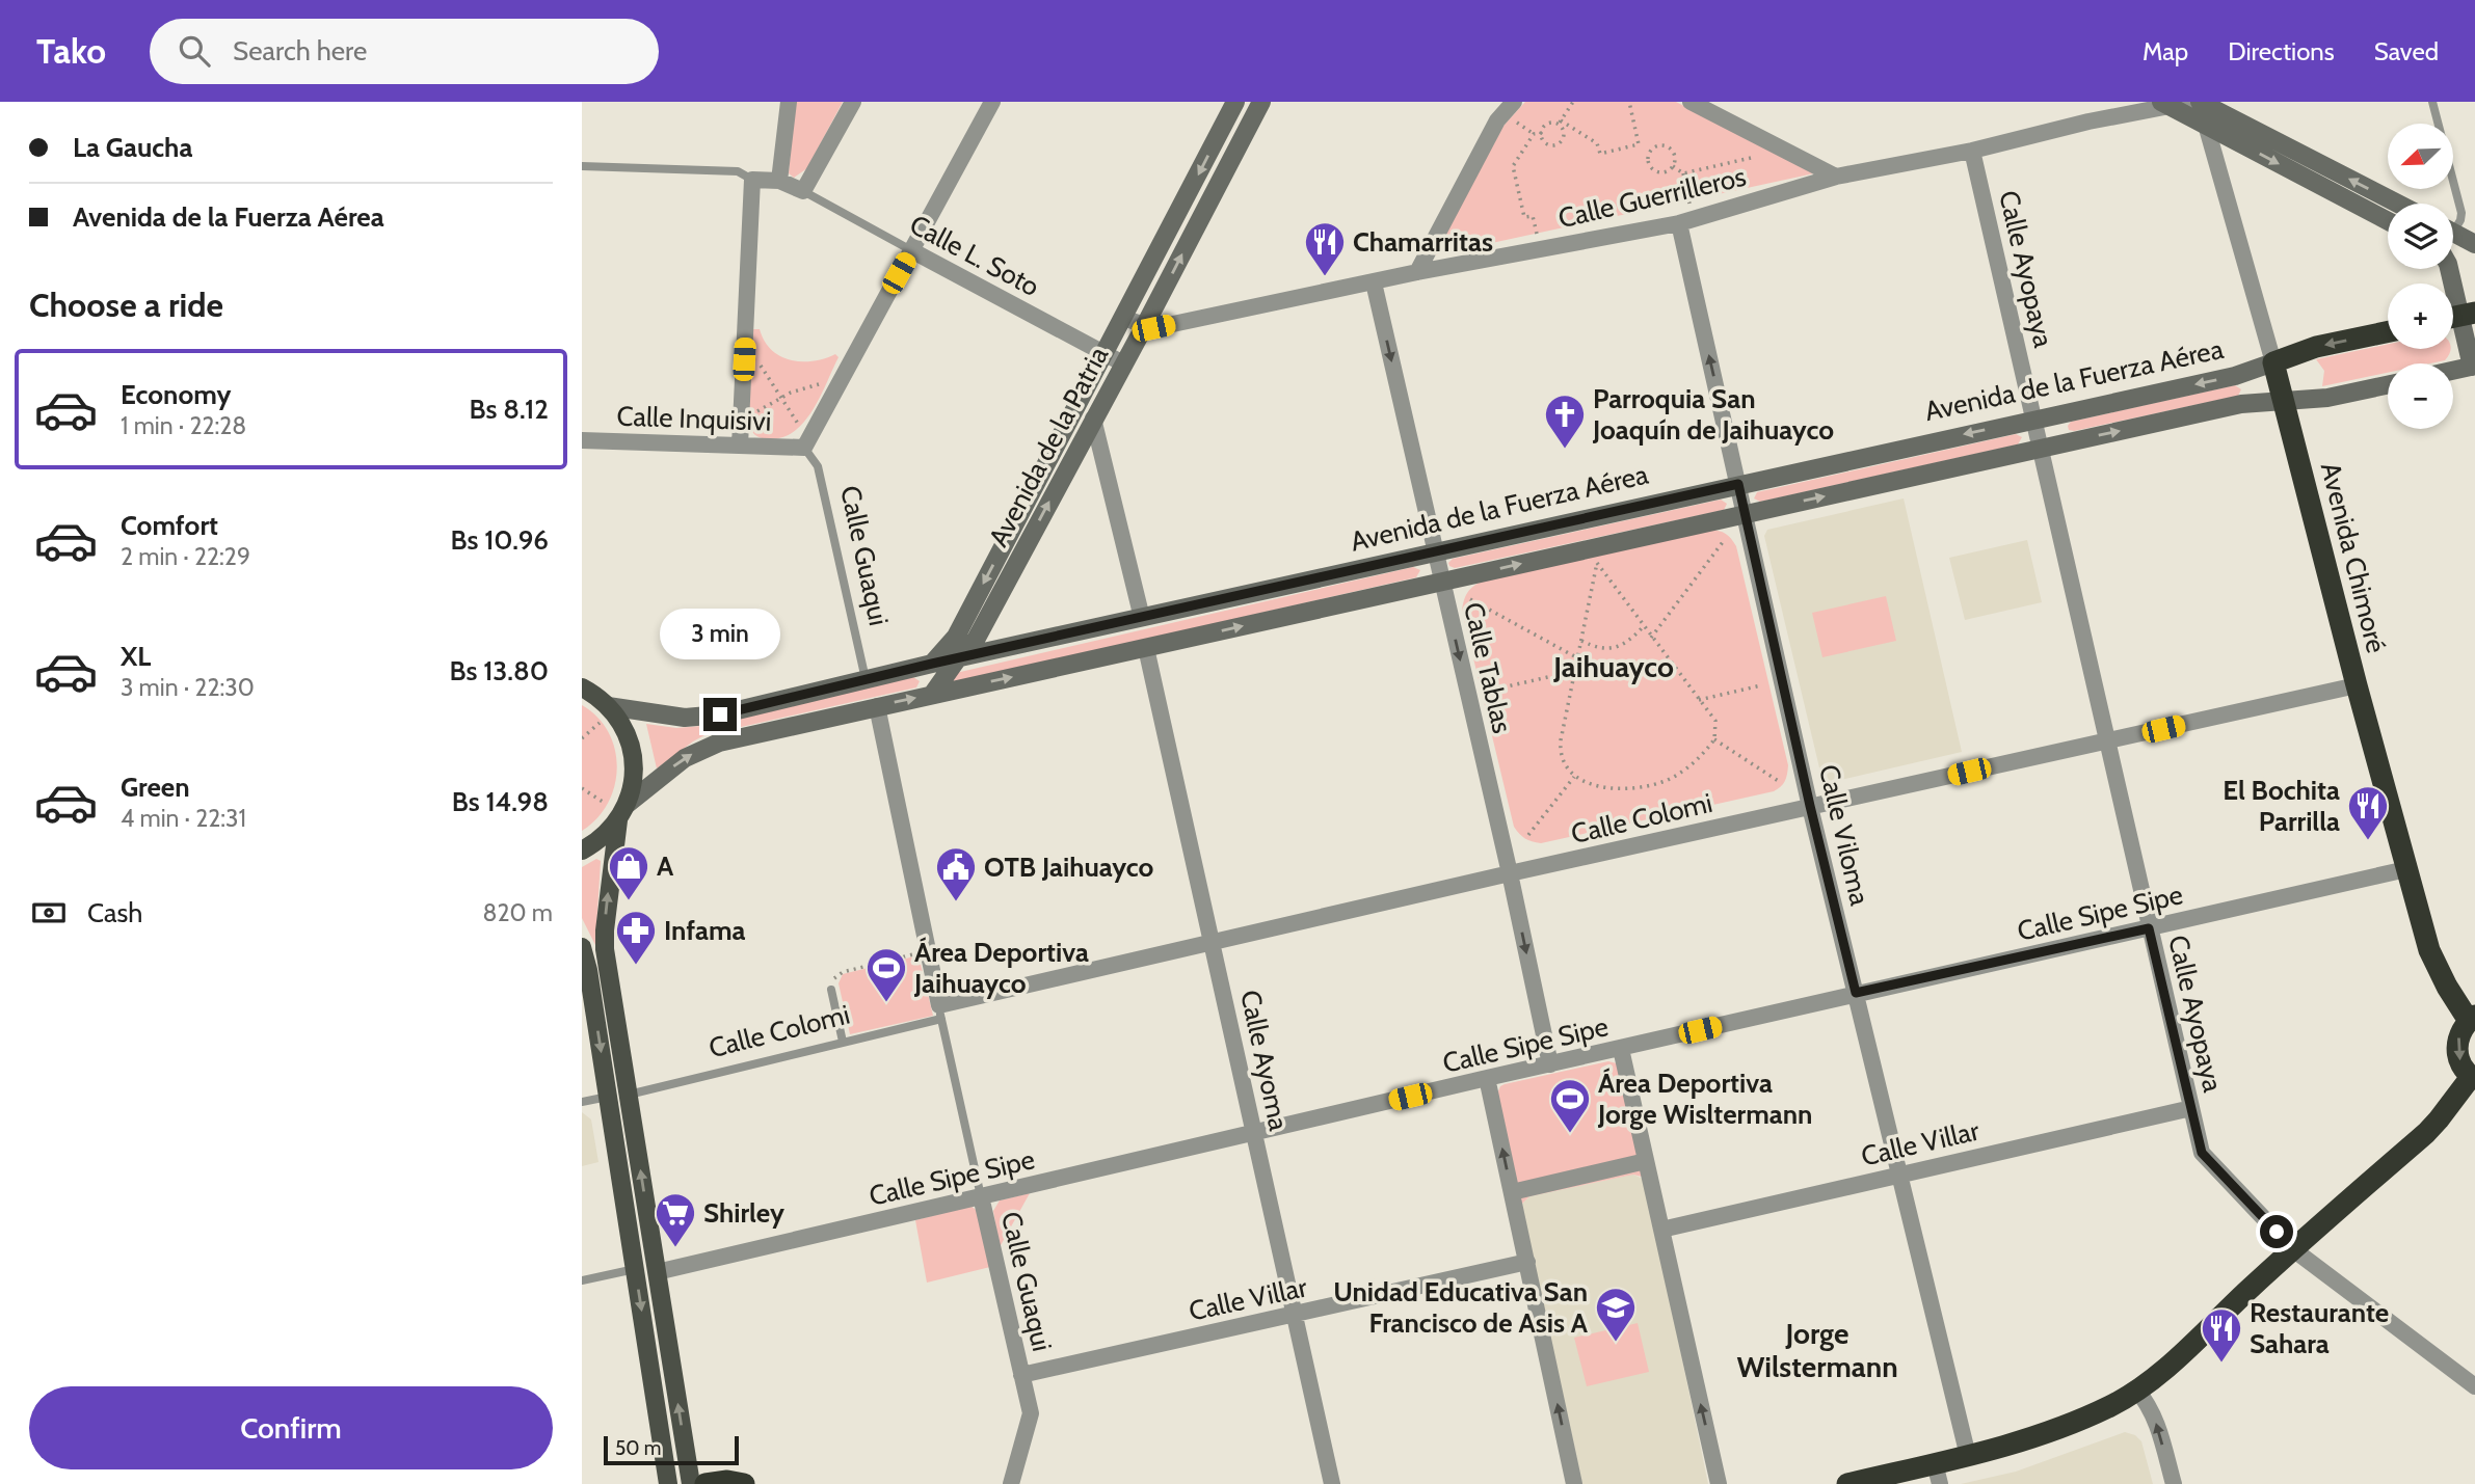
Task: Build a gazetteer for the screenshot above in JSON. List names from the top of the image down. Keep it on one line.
{"streets":{"highway":["Avenida de la Fuerza Aérea","Avenida Chimoré"],"main road":["Avenida de la Patria"],"street":["Calle Guerrilleros","Calle L. Soto","Calle Ayopaya","Calle Inquisivi","Calle Guaqui","Calle Tablas","Calle Colomi","Calle Viloma","Calle Sipe Sipe","Calle Ayoma","Calle Villar"]},"crossings":[["Calle Guerrilleros","Calle Ayopaya"],["Calle Guerrilleros","Avenida de la Patria"],["Calle Guerrilleros","Calle Tablas"],["Calle Guerrilleros","Calle Viloma"],["Calle L. Soto","Avenida de la Patria"],["Calle Ayopaya","Avenida de la Fuerza Aérea"],["Calle Ayopaya","Calle Colomi"],["Calle Ayopaya","Calle Sipe Sipe"],["Calle Ayopaya","Calle Villar"],["Avenida de la Fuerza Aérea","Avenida de la Patria"],["Avenida de la Fuerza Aérea","Calle Guaqui"],["Avenida de la Fuerza Aérea","Avenida Chimoré"],["Avenida de la Fuerza Aérea","Calle Tablas"],["Avenida de la Fuerza Aérea","Calle Viloma"],["Calle Inquisivi","Calle Guaqui"],["Calle Guaqui","Calle Colomi"],["Calle Guaqui","Calle Sipe Sipe"],["Calle Guaqui","Calle Villar"],["Avenida Chimoré","Calle Colomi"],["Avenida Chimoré","Calle Sipe Sipe"],["Calle Tablas","Calle Colomi"],["Calle Tablas","Calle Sipe Sipe"],["Calle Colomi","Calle Viloma"],["Calle Colomi","Calle Ayoma"],["Calle Viloma","Calle Sipe Sipe"],["Calle Viloma","Calle Villar"],["Calle Sipe Sipe","Calle Ayoma"],["Calle Ayoma","Calle Villar"]],"one_way":["Avenida de la Fuerza Aérea","Calle Tablas"],"districts":["Jaihuayco","Jorge Wilstermann"],"places":{"restaurant":["Chamarritas","El Bochita Parrilla","Restaurante Sahara"],"church":["Parroquia San Joaquín de Jaihuayco"],"shop":["A"],"public building":["OTB Jaihuayco"],"pharmacy":["Infama"],"sports":["Área Deportiva Jaihuayco","Área Deportiva Jorge Wisltermann"],"supermarket":["Shirley"],"school or university":["Unidad Educativa San Francisco de Asis A"]},"scale_bar":"50 m","north":"bottom left","page":{"header":"Tako","search":"Search here","nav":["Map","Directions","Saved"],"banner":["La Gaucha","Avenida de la Fuerza Aérea"],"map_buttons":["+","−"],"heading":"Choose a ride","list":[{"name":"Economy","note":"1 min · 22:28","value":"Bs 8.12"},{"name":"Comfort","note":"2 min · 22:29","value":"Bs 10.96"},{"name":"XL","note":"3 min · 22:30","value":"Bs 13.80"},{"name":"Green","note":"4 min · 22:31","value":"Bs 14.98"}],"bubble":"3 min","pay":["Cash","820 m"],"buttons":"Confirm","scale":"50 m"}}
